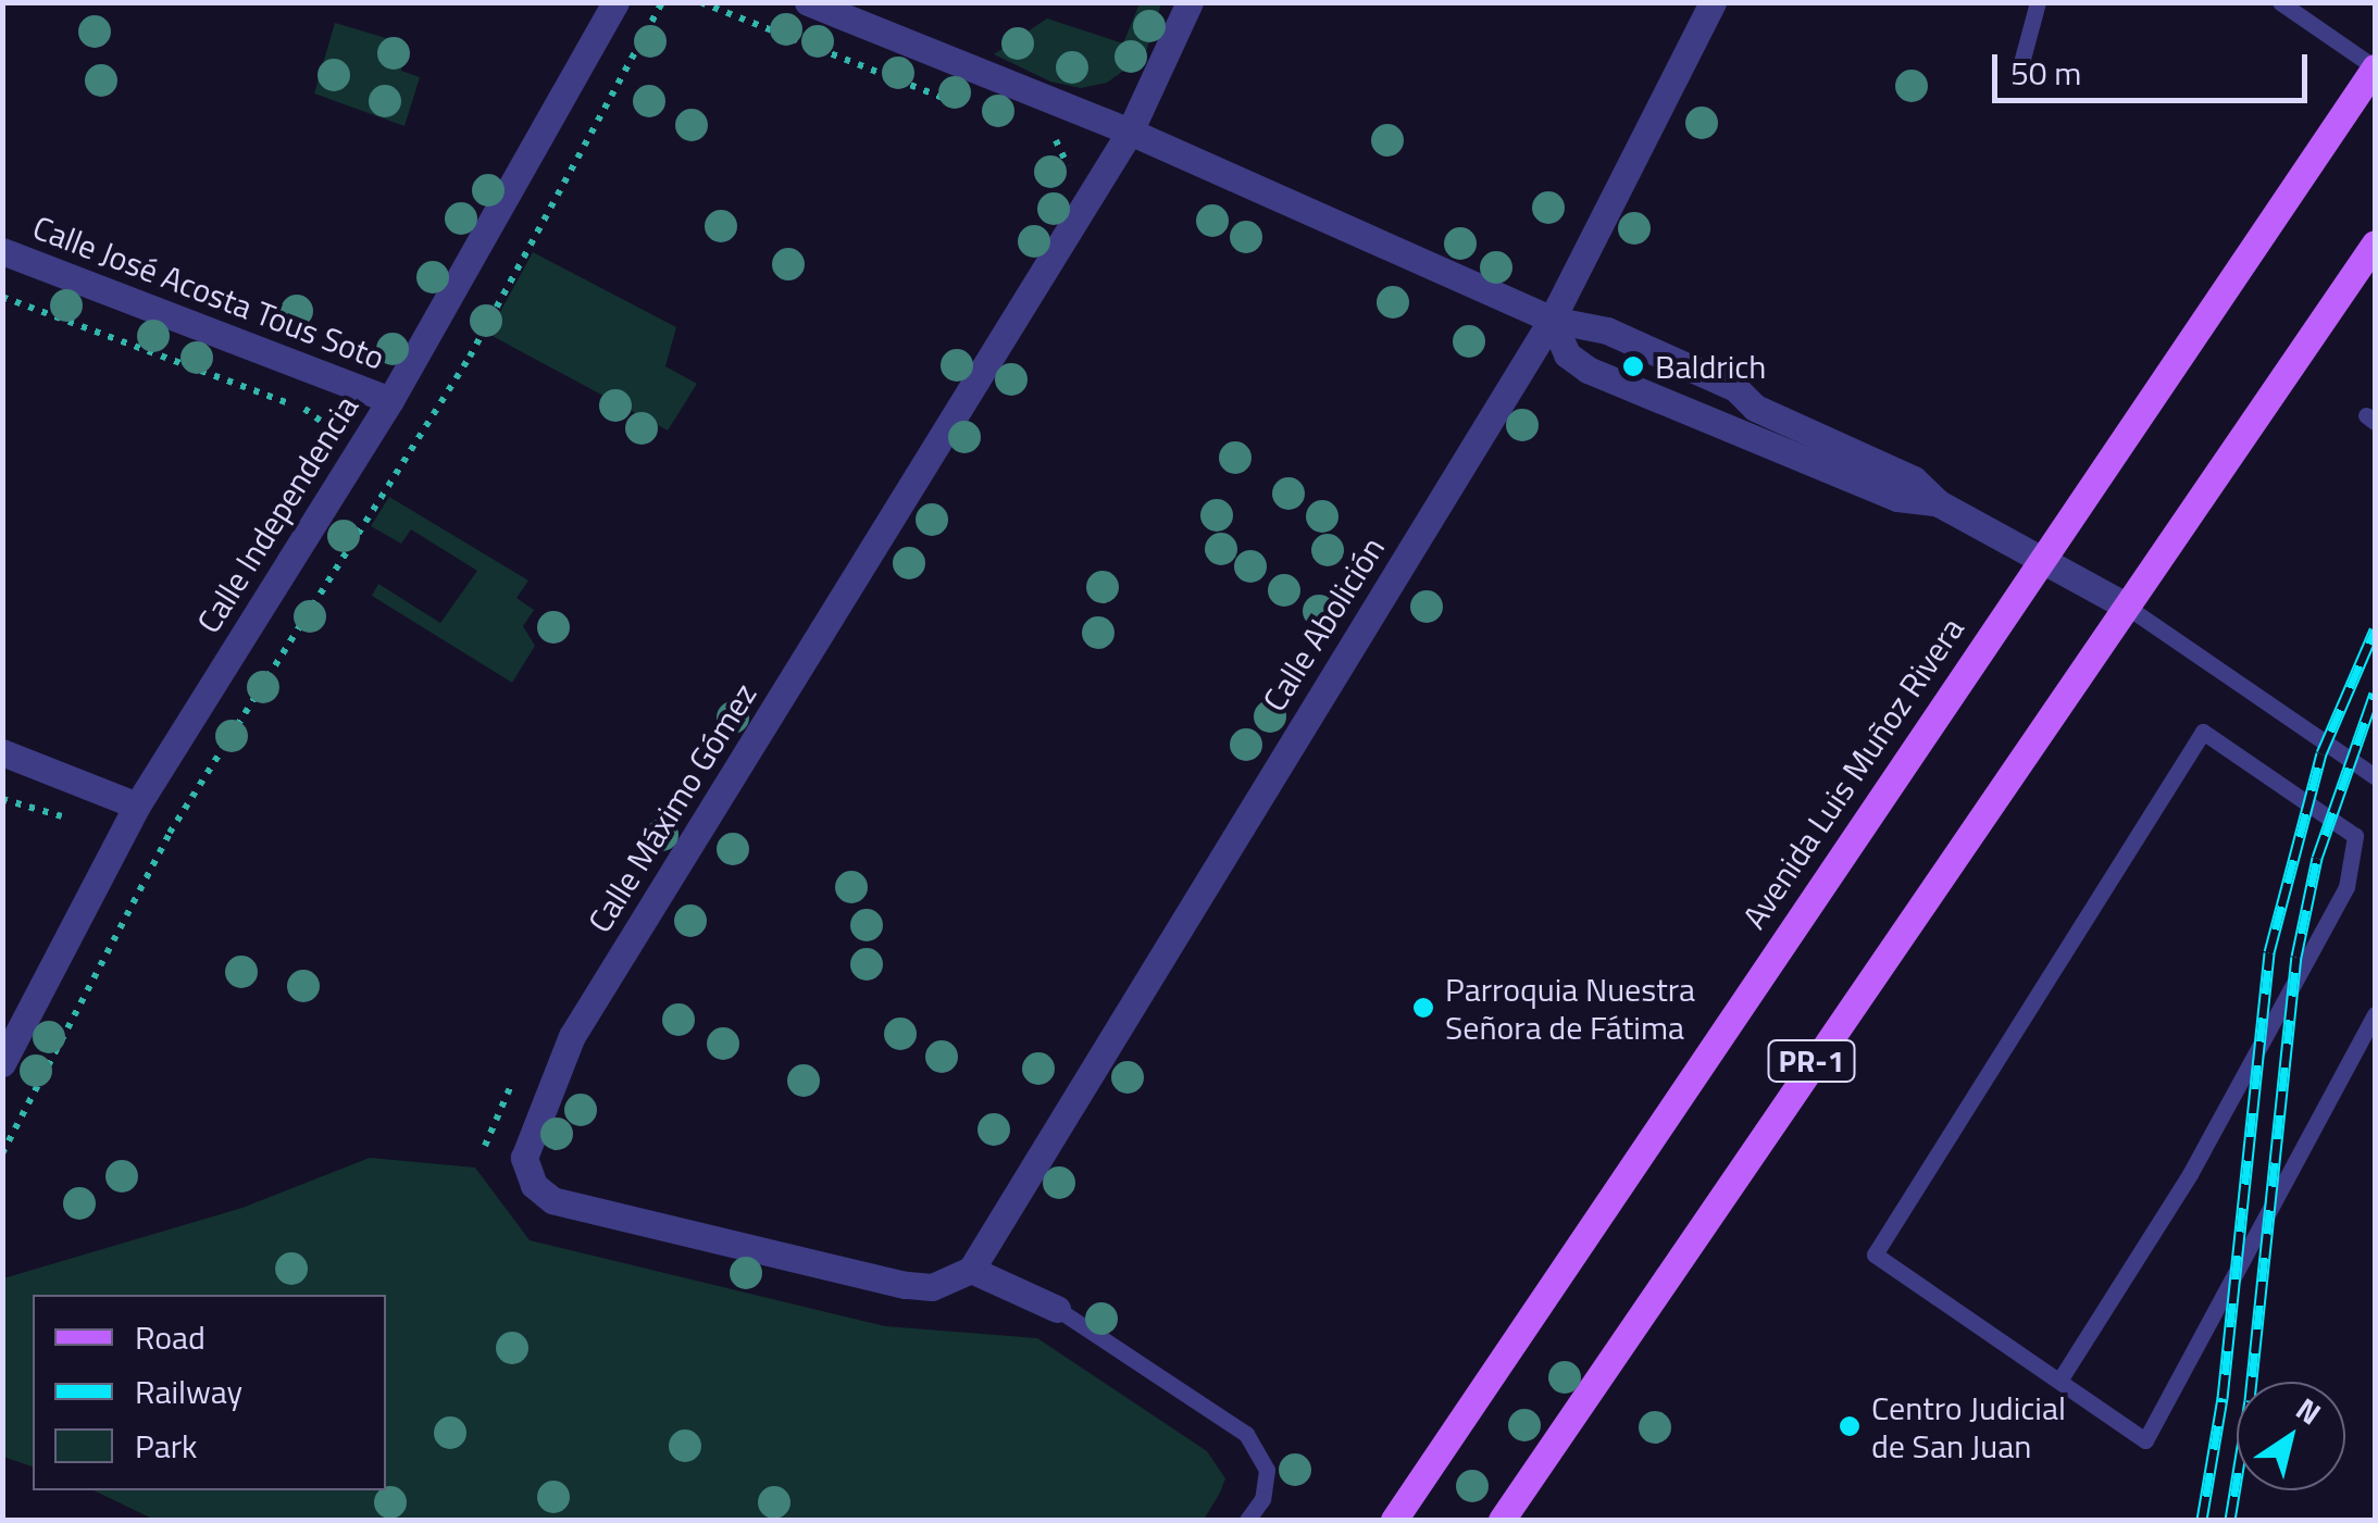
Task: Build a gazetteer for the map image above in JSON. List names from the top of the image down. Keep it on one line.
{"streets":{"main road":["Avenida Luis Muñoz Rivera","PR-1"],"street":["Calle José Acosta Tous Soto","Calle Independencia","Calle Abolición","Calle Máximo Gómez"]},"crossings":[["Calle José Acosta Tous Soto","Calle Independencia"],["Calle Abolición","Calle Máximo Gómez"]],"places":["Baldrich","Parroquia Nuestra Señora de Fátima","Centro Judicial de San Juan"],"legend":["Road","Railway","Park"],"scale_bar":"50 m","north":"top right"}
